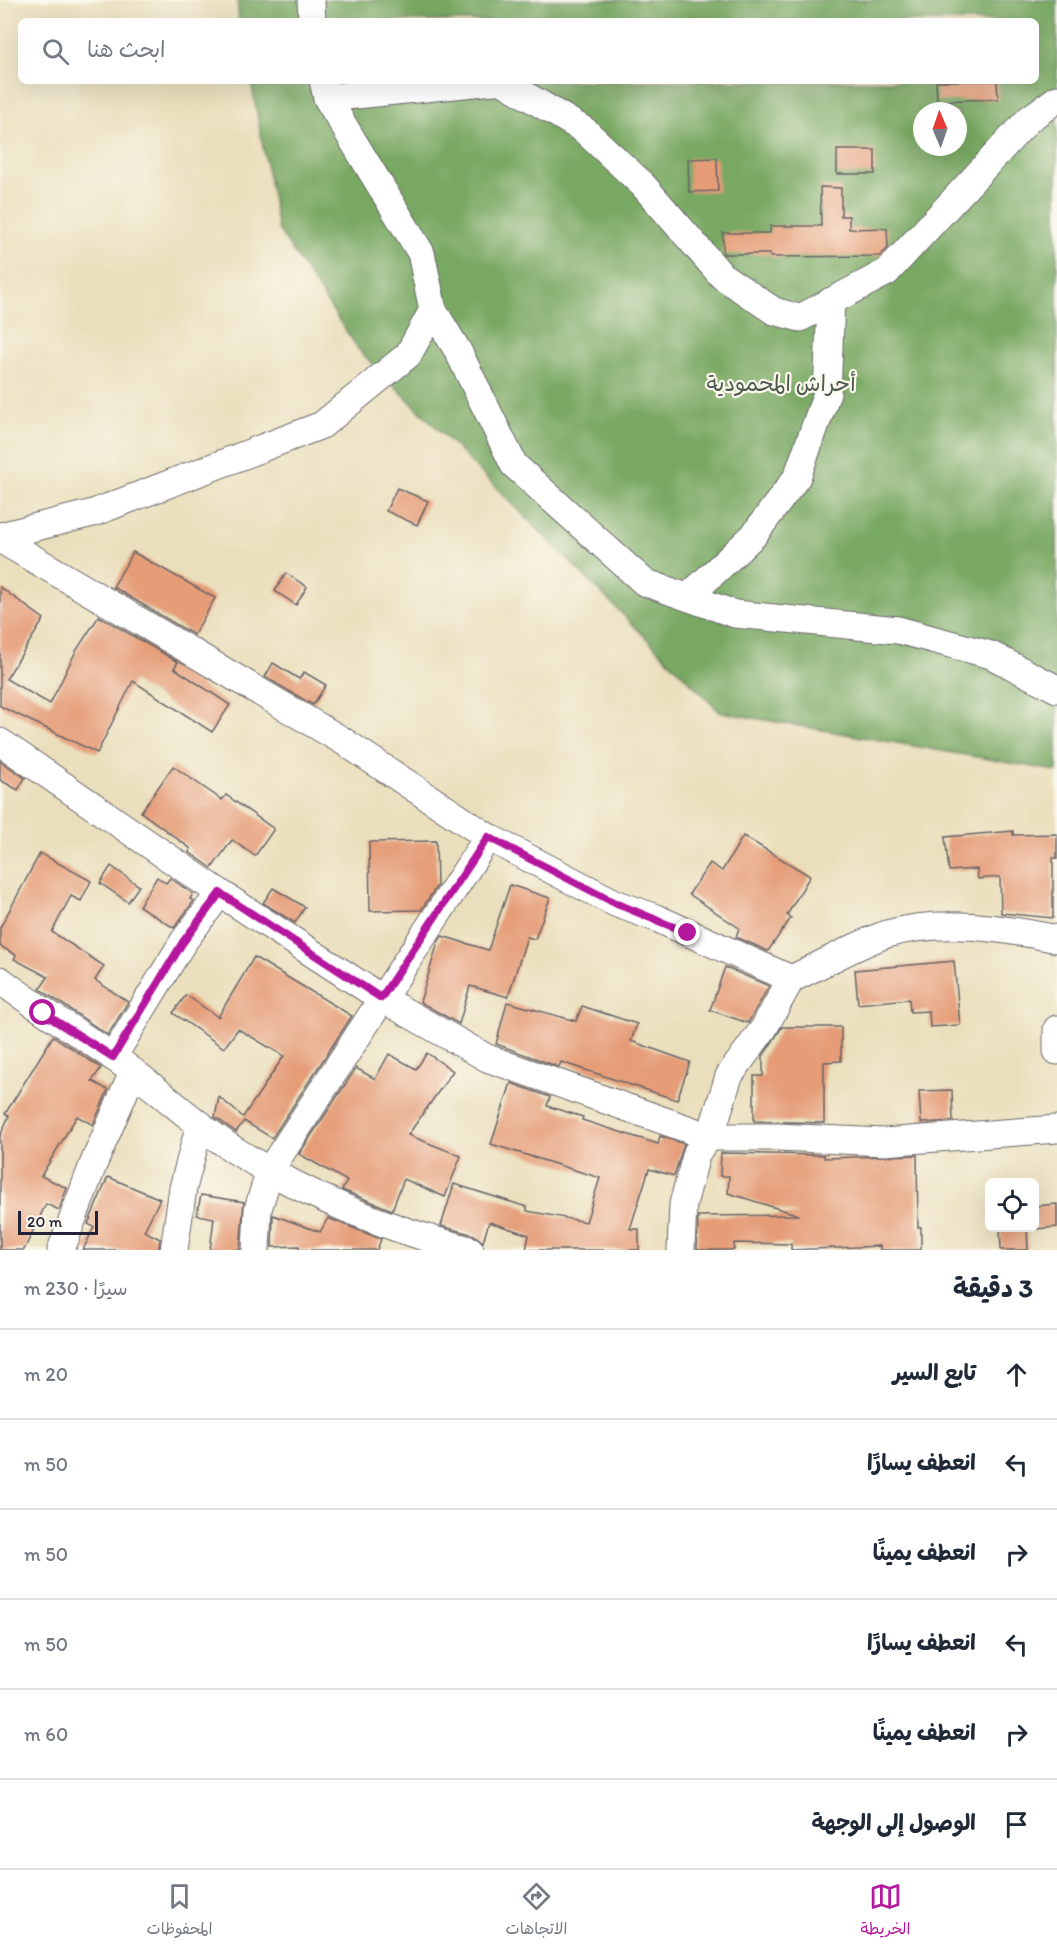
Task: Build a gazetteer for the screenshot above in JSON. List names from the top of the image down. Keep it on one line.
{"parks":["أحراش المحمودية"],"scale_bar":"20 m","north":"top","page":{"search":"ابحث هنا","scale":"20 m","heading":["3 دقيقة","سيرًا · 230 m"],"list":[["تابع السير","20 m"],["انعطف يسارًا","50 m"],["انعطف يمينًا","50 m"],["انعطف يسارًا","50 m"],["انعطف يمينًا","60 m"],"الوصول إلى الوجهة"],"nav":["الخريطة","الاتجاهات","المحفوظات"]}}
